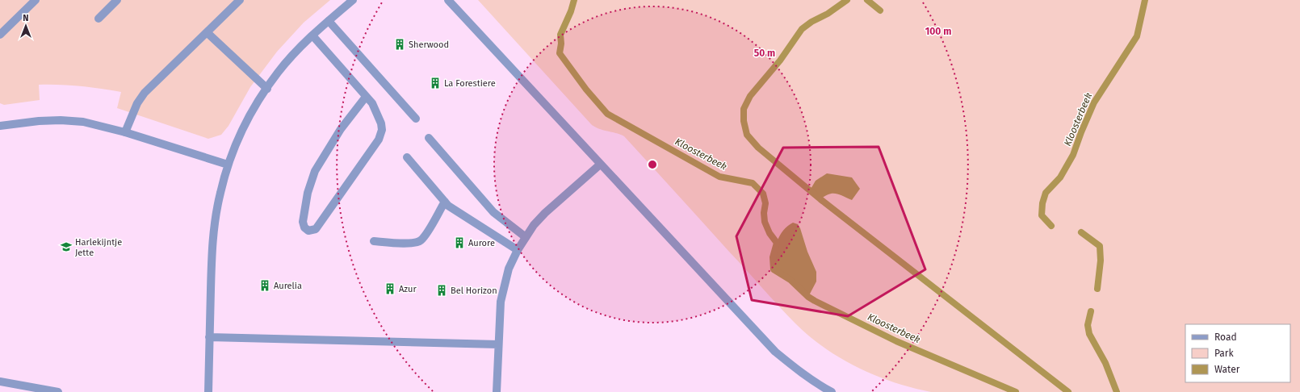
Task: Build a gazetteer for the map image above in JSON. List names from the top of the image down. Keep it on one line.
{"water":["Kloosterbeek"],"places":{"building":["Sherwood","La Forestiere","Aurore","Aurelia","Azur","Bel Horizon"],"school or university":["Harlekijntje Jette"]},"legend":["Road","Park","Water"],"north":"top","rings":["100 m","50 m"]}
